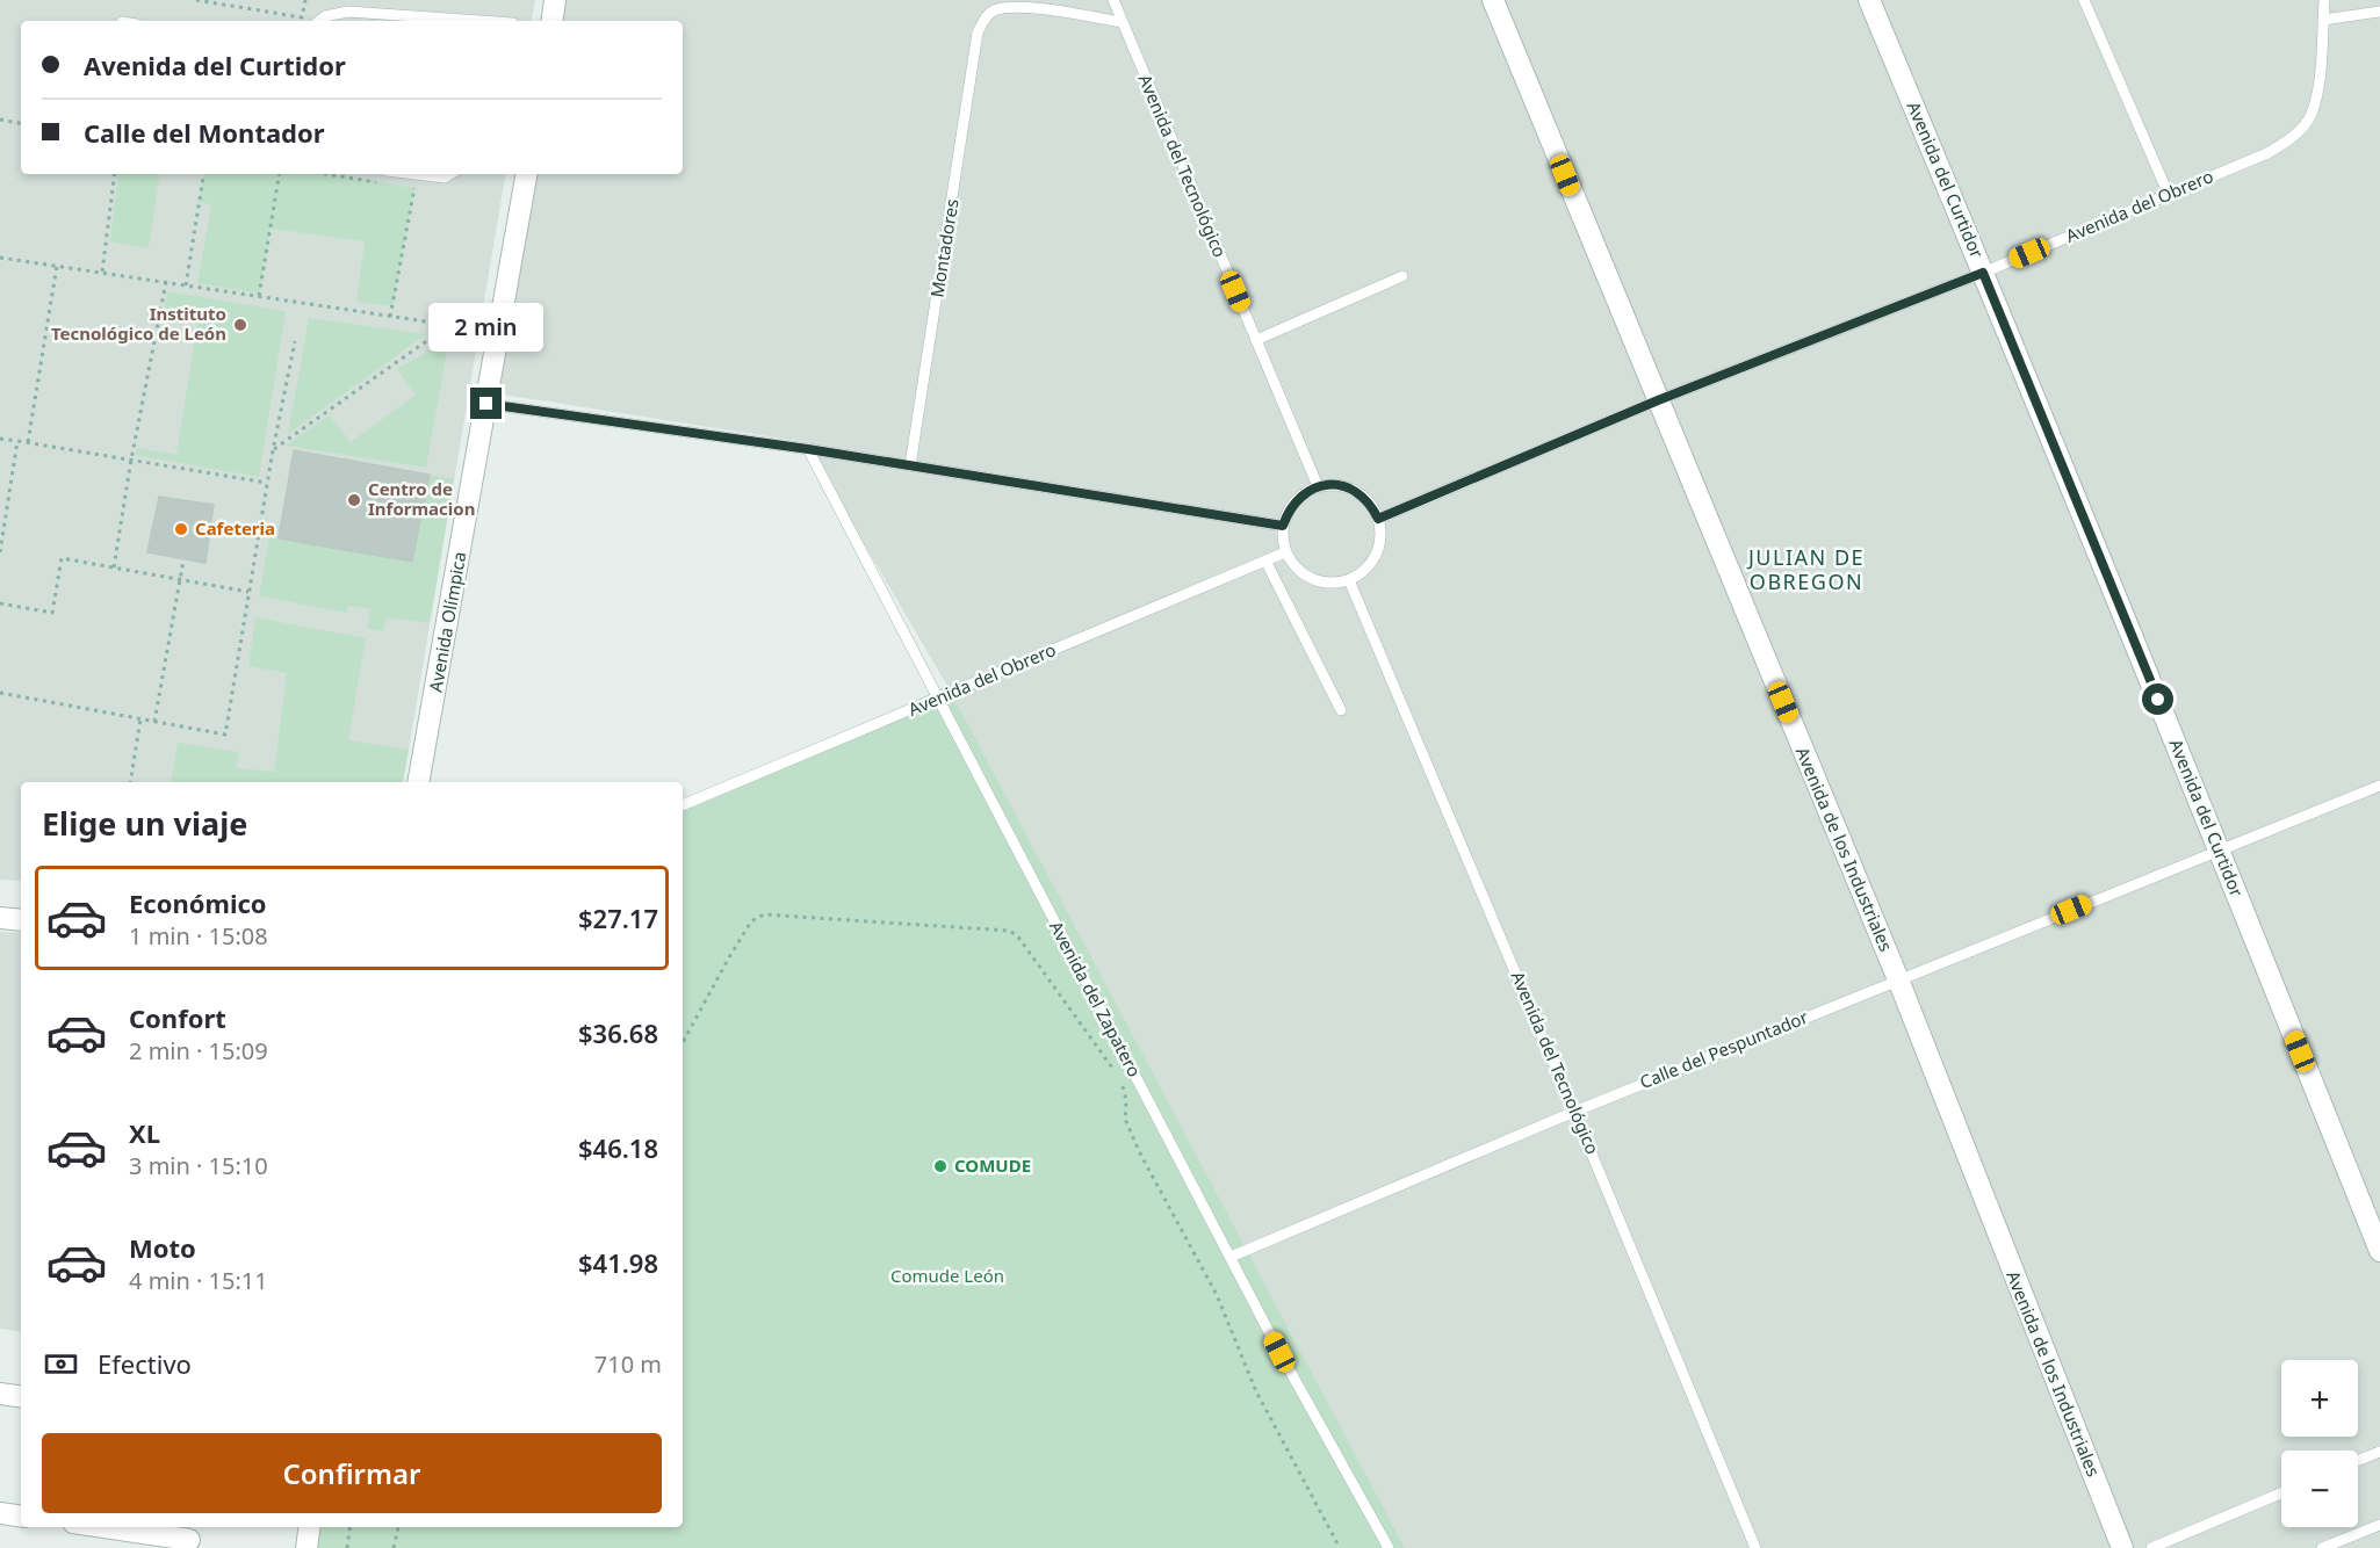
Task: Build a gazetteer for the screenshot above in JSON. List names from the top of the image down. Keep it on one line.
{"streets":{"street":["Avenida del Curtidor","Avenida Olímpica","Avenida de los Industriales"],"lane":["Avenida del Tecnológico","Avenida del Obrero","Montadores","Avenida del Zapatero","Calle del Pespuntador"]},"crossings":[["Avenida del Tecnológico","Avenida del Obrero"],["Avenida del Tecnológico","Montadores"],["Avenida del Tecnológico","Calle del Pespuntador"],["Avenida del Curtidor","Avenida del Obrero"],["Avenida del Curtidor","Calle del Pespuntador"],["Avenida del Obrero","Avenida de los Industriales"],["Avenida del Obrero","Avenida del Zapatero"],["Avenida de los Industriales","Calle del Pespuntador"],["Avenida del Zapatero","Calle del Pespuntador"]],"districts":["JULIAN DE OBREGON"],"parks":["Comude León"],"places":["Instituto Tecnológico de León","Centro de Informacion","Cafeteria","COMUDE"],"page":{"banner":["Avenida del Curtidor","Calle del Montador"],"bubble":"2 min","heading":"Elige un viaje","list":[{"name":"Económico","note":"1 min · 15:08","value":"$27.17"},{"name":"Confort","note":"2 min · 15:09","value":"$36.68"},{"name":"XL","note":"3 min · 15:10","value":"$46.18"},{"name":"Moto","note":"4 min · 15:11","value":"$41.98"}],"pay":["Efectivo","710 m"],"map_buttons":["+","−"],"buttons":"Confirmar"}}
